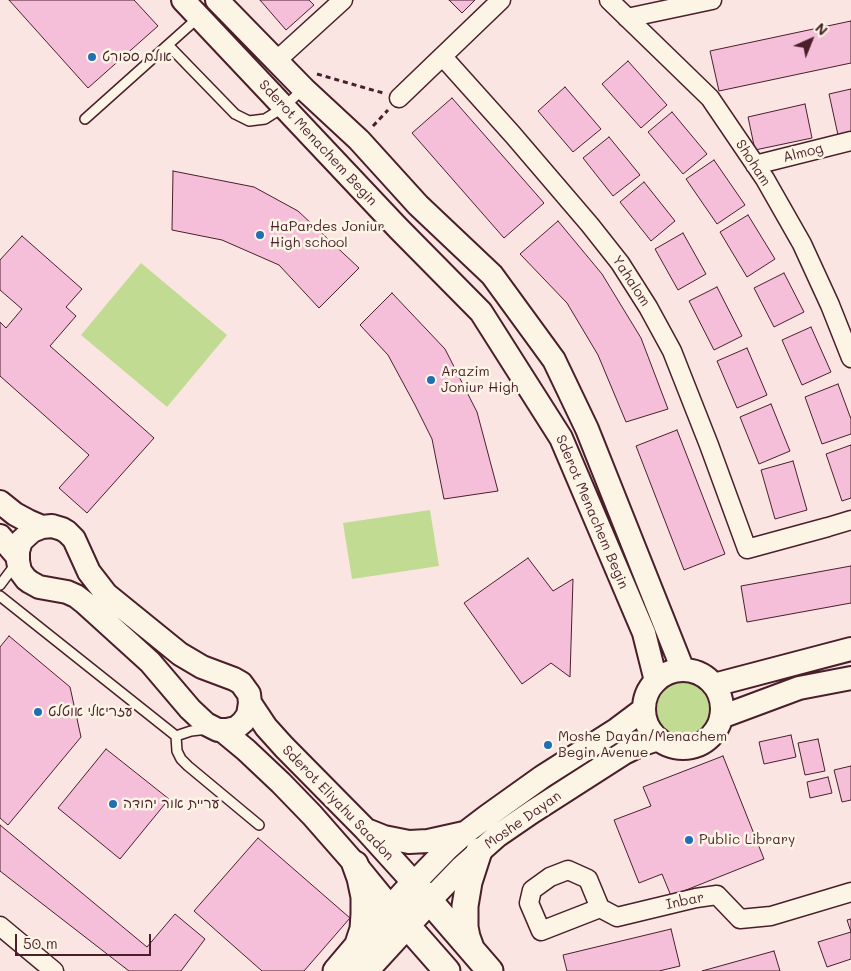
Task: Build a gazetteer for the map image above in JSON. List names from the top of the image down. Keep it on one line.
{"streets":{"street":["Sderot Menachem Begin","Almog","Shoham","Yahalom","Sderot Eliyahu Saadon","Moshe Dayan","Inbar"]},"crossings":[["Sderot Menachem Begin","Moshe Dayan"],["Almog","Shoham"],["Sderot Eliyahu Saadon","Moshe Dayan"]],"places":["אולם ספורט","HaPardes Joniur High school","Arazim Joniur High","עזריאלי אוטלט","Moshe Dayan/Menachem Begin Avenue","עריית אור יהודה","Public Library"],"scale_bar":"50 m","north":"top right"}
